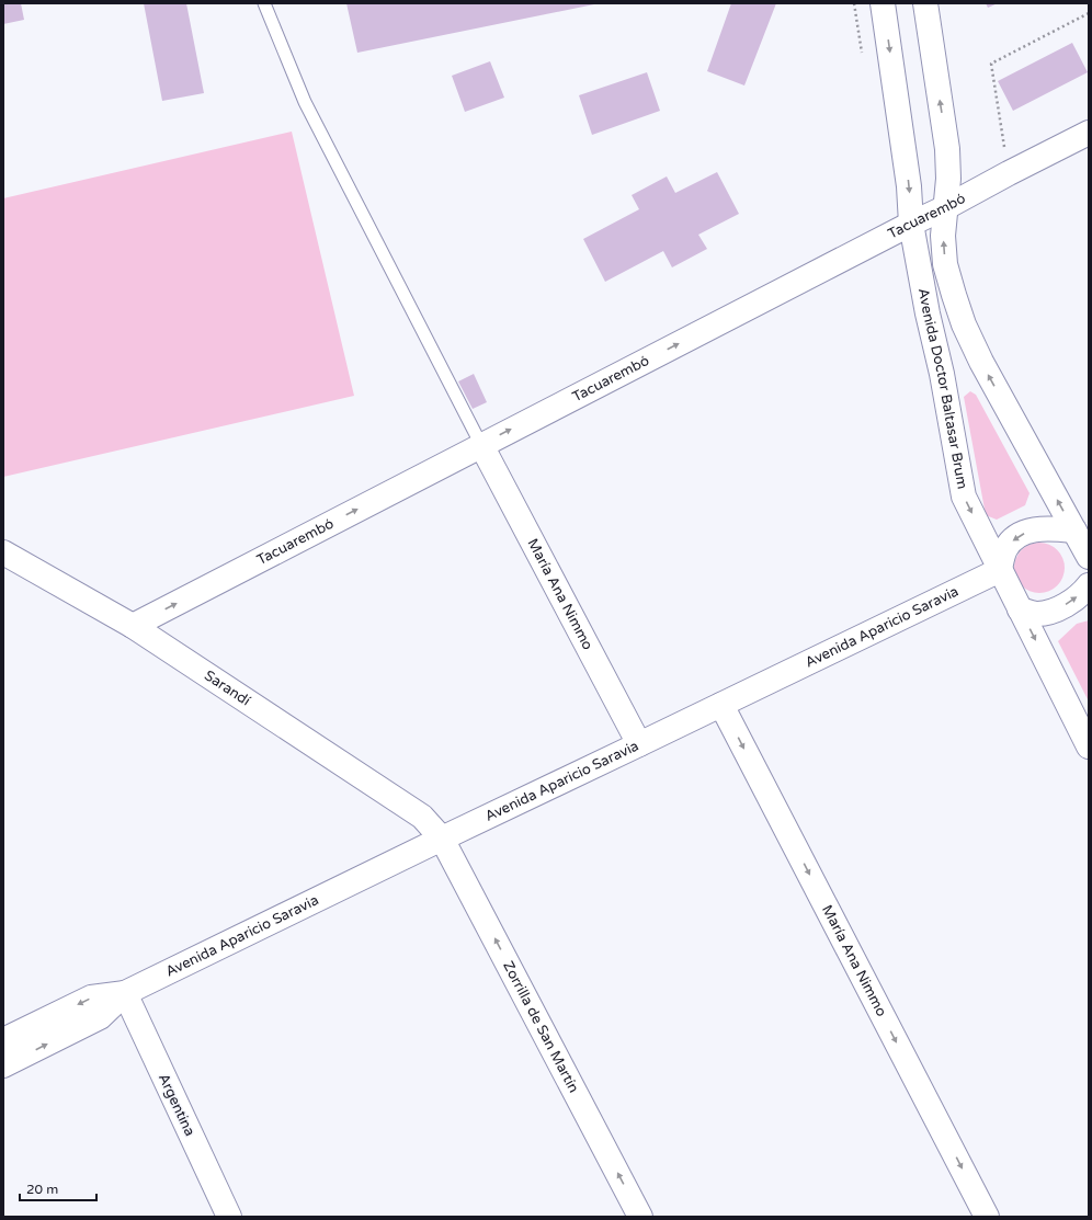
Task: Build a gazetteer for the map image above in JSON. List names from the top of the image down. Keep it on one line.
{"streets":{"street":["Tacuarembó","Avenida Doctor Baltasar Brum","María Ana Nimmo","Avenida Aparicio Saravia","Sarandí","Zorrilla de San Martín","Argentina"]},"crossings":[["Tacuarembó","Avenida Doctor Baltasar Brum"],["Tacuarembó","María Ana Nimmo"],["Tacuarembó","Sarandí"],["Avenida Doctor Baltasar Brum","Avenida Aparicio Saravia"],["María Ana Nimmo","Avenida Aparicio Saravia"],["Avenida Aparicio Saravia","Sarandí"],["Avenida Aparicio Saravia","Zorrilla de San Martín"],["Avenida Aparicio Saravia","Argentina"],["Sarandí","Zorrilla de San Martín"]],"one_way":["Tacuarembó","María Ana Nimmo","Zorrilla de San Martín"],"scale_bar":"20 m"}
